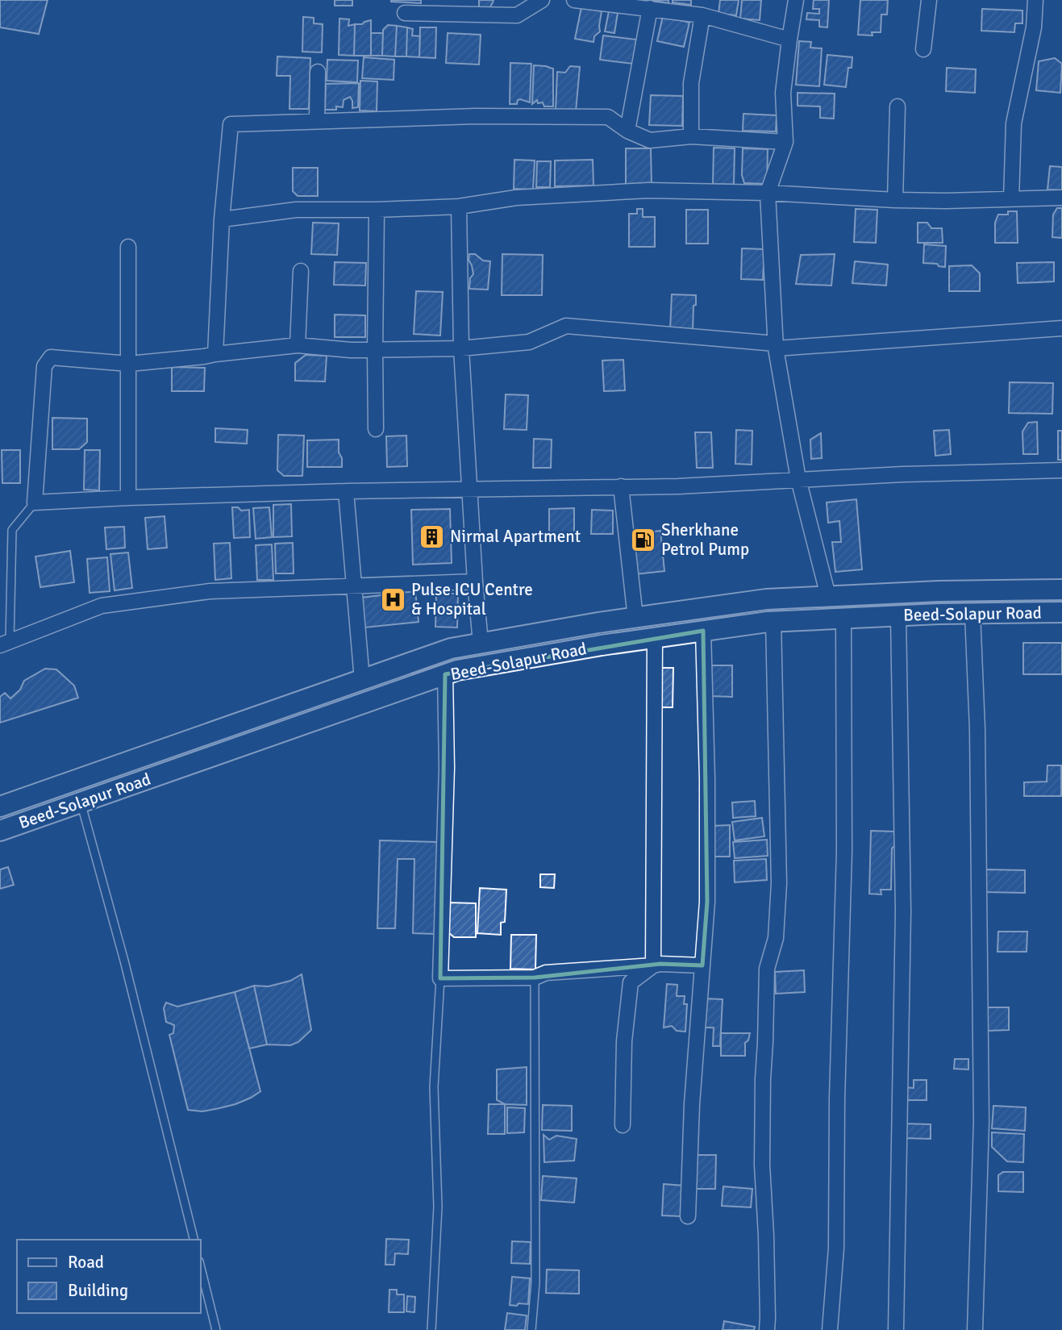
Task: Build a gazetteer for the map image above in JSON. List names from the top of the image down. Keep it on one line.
{"streets":{"main road":["Beed-Solapur Road"]},"places":{"building":["Nirmal Apartment"],"fuel station":["Sherkhane Petrol Pump"],"hospital":["Pulse ICU Centre & Hospital"]},"legend":["Road","Building"]}
